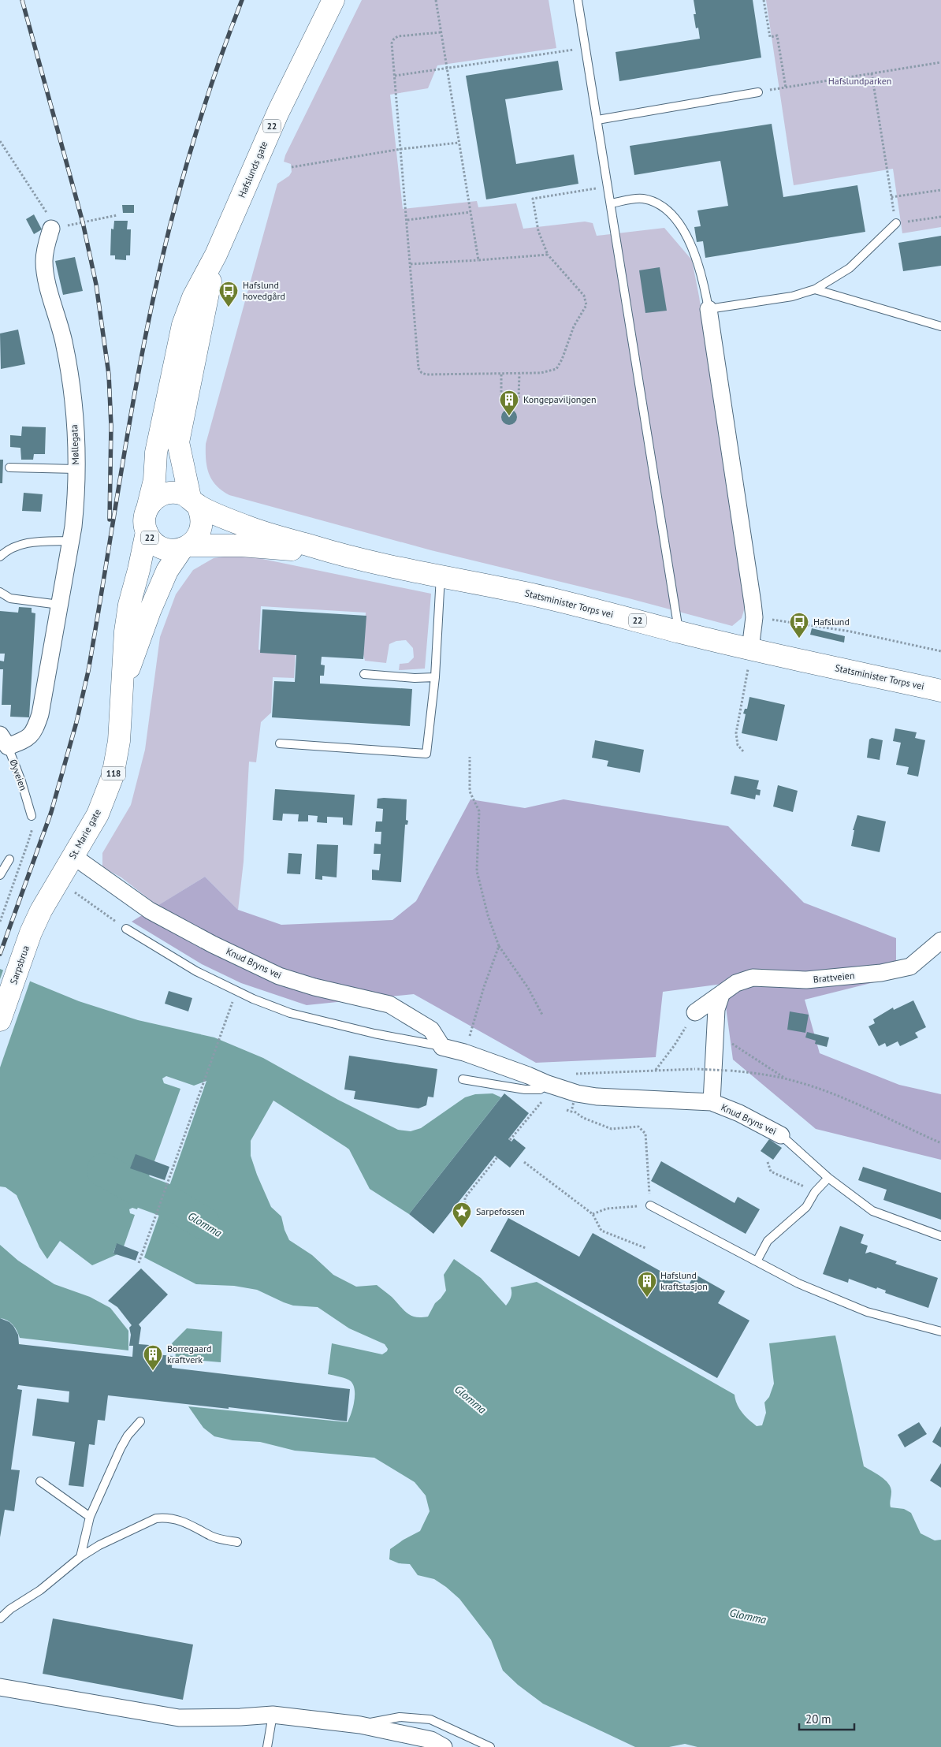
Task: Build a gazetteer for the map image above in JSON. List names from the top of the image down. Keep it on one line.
{"streets":{"main road":["22","Hafslunds gate","Statsminister Torps vei","118","St. Marie gate","Sarpsbrua"],"street":["Møllegata","Knud Bryns vei","Brattveien"],"lane":["Øyveien"]},"crossings":[["22","Hafslunds gate"],["22","Statsminister Torps vei"],["22","St. Marie gate"],["Hafslunds gate","Statsminister Torps vei"],["Hafslunds gate","St. Marie gate"],["Møllegata","Øyveien"],["Statsminister Torps vei","St. Marie gate"],["St. Marie gate","Knud Bryns vei"],["St. Marie gate","Sarpsbrua"]],"water":["Glomma"],"parks":["Hafslundparken"],"places":{"bus stop":["Hafslund hovedgård","Hafslund"],"building":["Kongepaviljongen","Hafslund kraftstasjon","Borregaard kraftverk"],"place":["Sarpefossen"]},"scale_bar":"20 m"}
